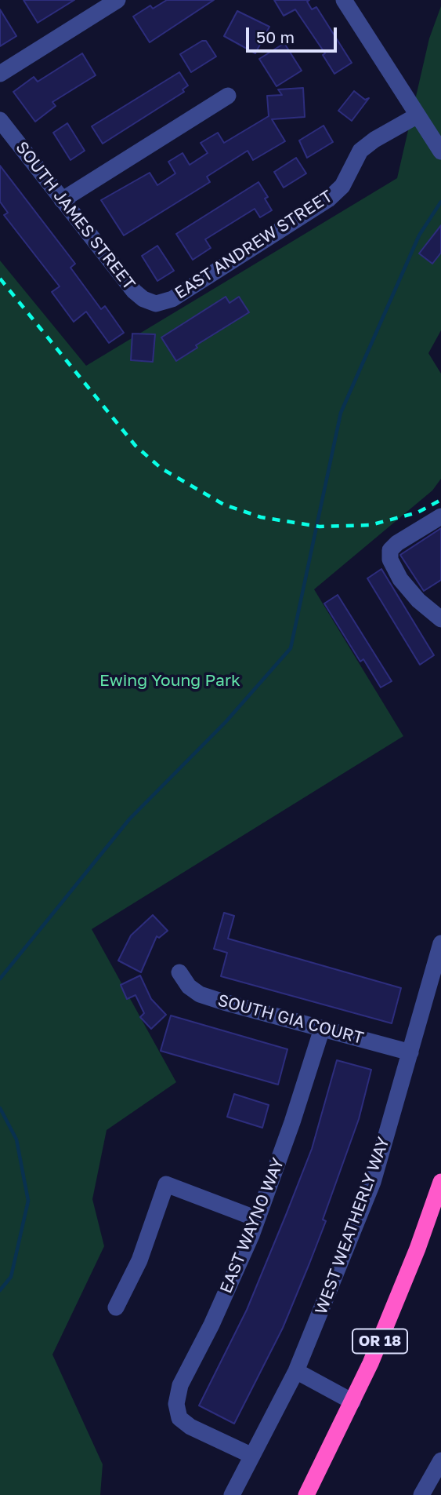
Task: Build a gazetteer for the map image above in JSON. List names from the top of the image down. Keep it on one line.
{"streets":{"highway":["OR 18"],"street":["SOUTH JAMES STREET","EAST ANDREW STREET","SOUTH GIA COURT","EAST WAYNO WAY","WEST WEATHERLY WAY"]},"crossings":[["SOUTH JAMES STREET","EAST ANDREW STREET"],["SOUTH GIA COURT","EAST WAYNO WAY"],["SOUTH GIA COURT","WEST WEATHERLY WAY"],["EAST WAYNO WAY","WEST WEATHERLY WAY"]],"parks":["Ewing Young Park"],"scale_bar":"50 m"}
